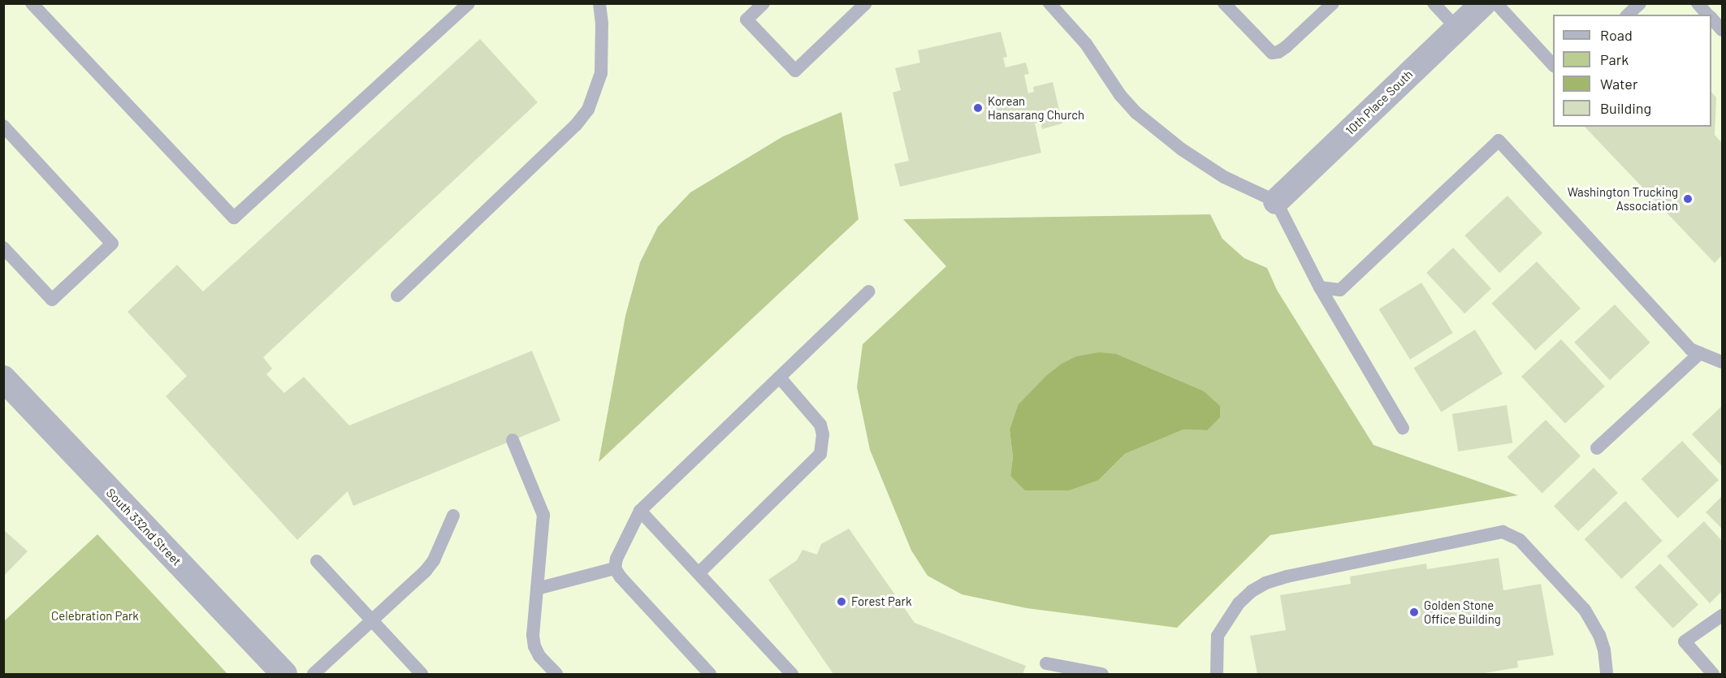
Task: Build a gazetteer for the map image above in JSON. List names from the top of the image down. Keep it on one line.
{"streets":{"street":["10th Place South","South 332nd Street"]},"parks":["Celebration Park"],"places":["Korean Hansarang Church","Washington Trucking Association","Forest Park","Golden Stone Office Building"],"legend":["Road","Park","Water","Building"]}
